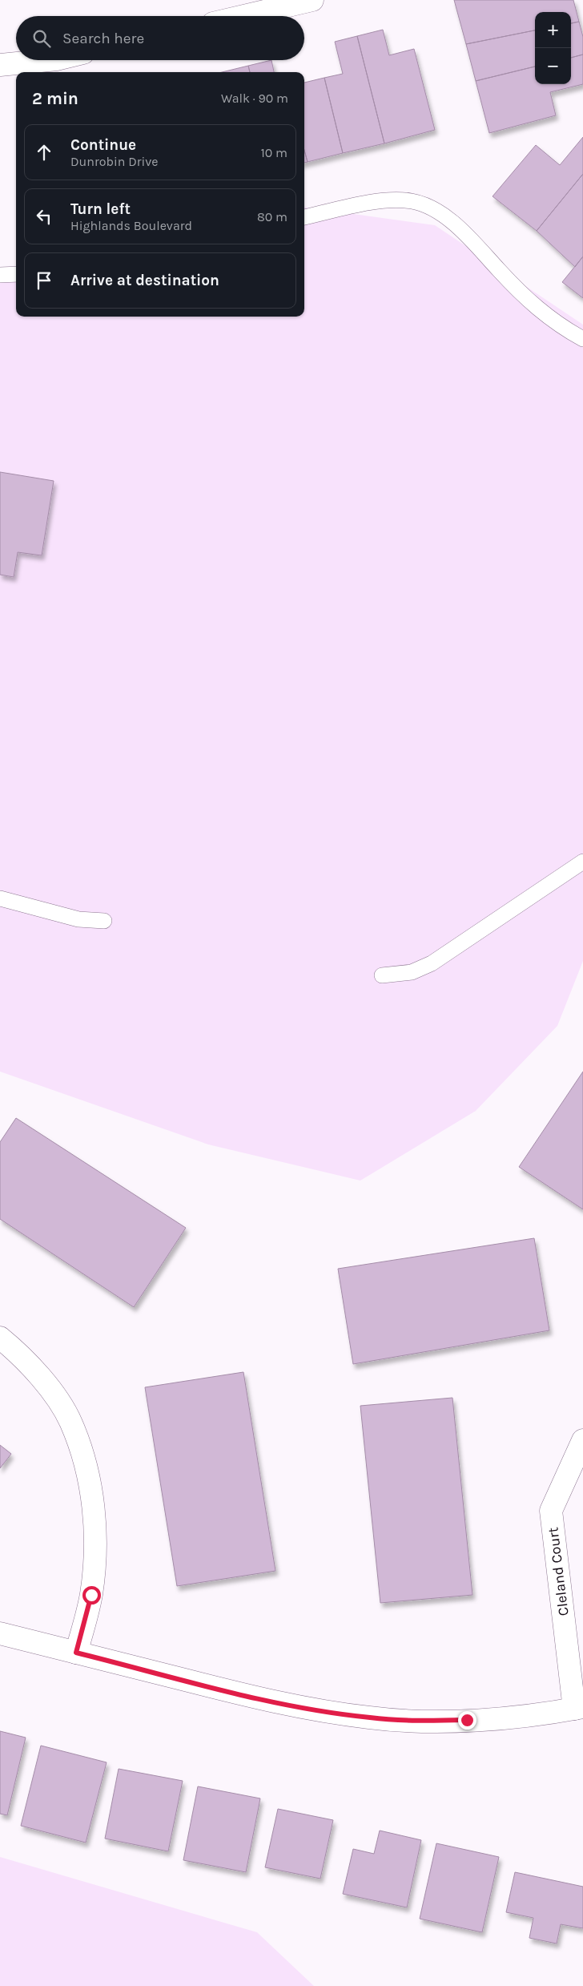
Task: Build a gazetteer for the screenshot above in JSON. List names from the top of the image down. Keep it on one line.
{"streets":{"street":["Cleland Court"]},"page":{"map_buttons":["+","−"],"search":"Search here","heading":["2 min","Walk · 90 m"],"list":[["Continue","Dunrobin Drive","10 m"],["Turn left","Highlands Boulevard","80 m"],"Arrive at destination"]}}
